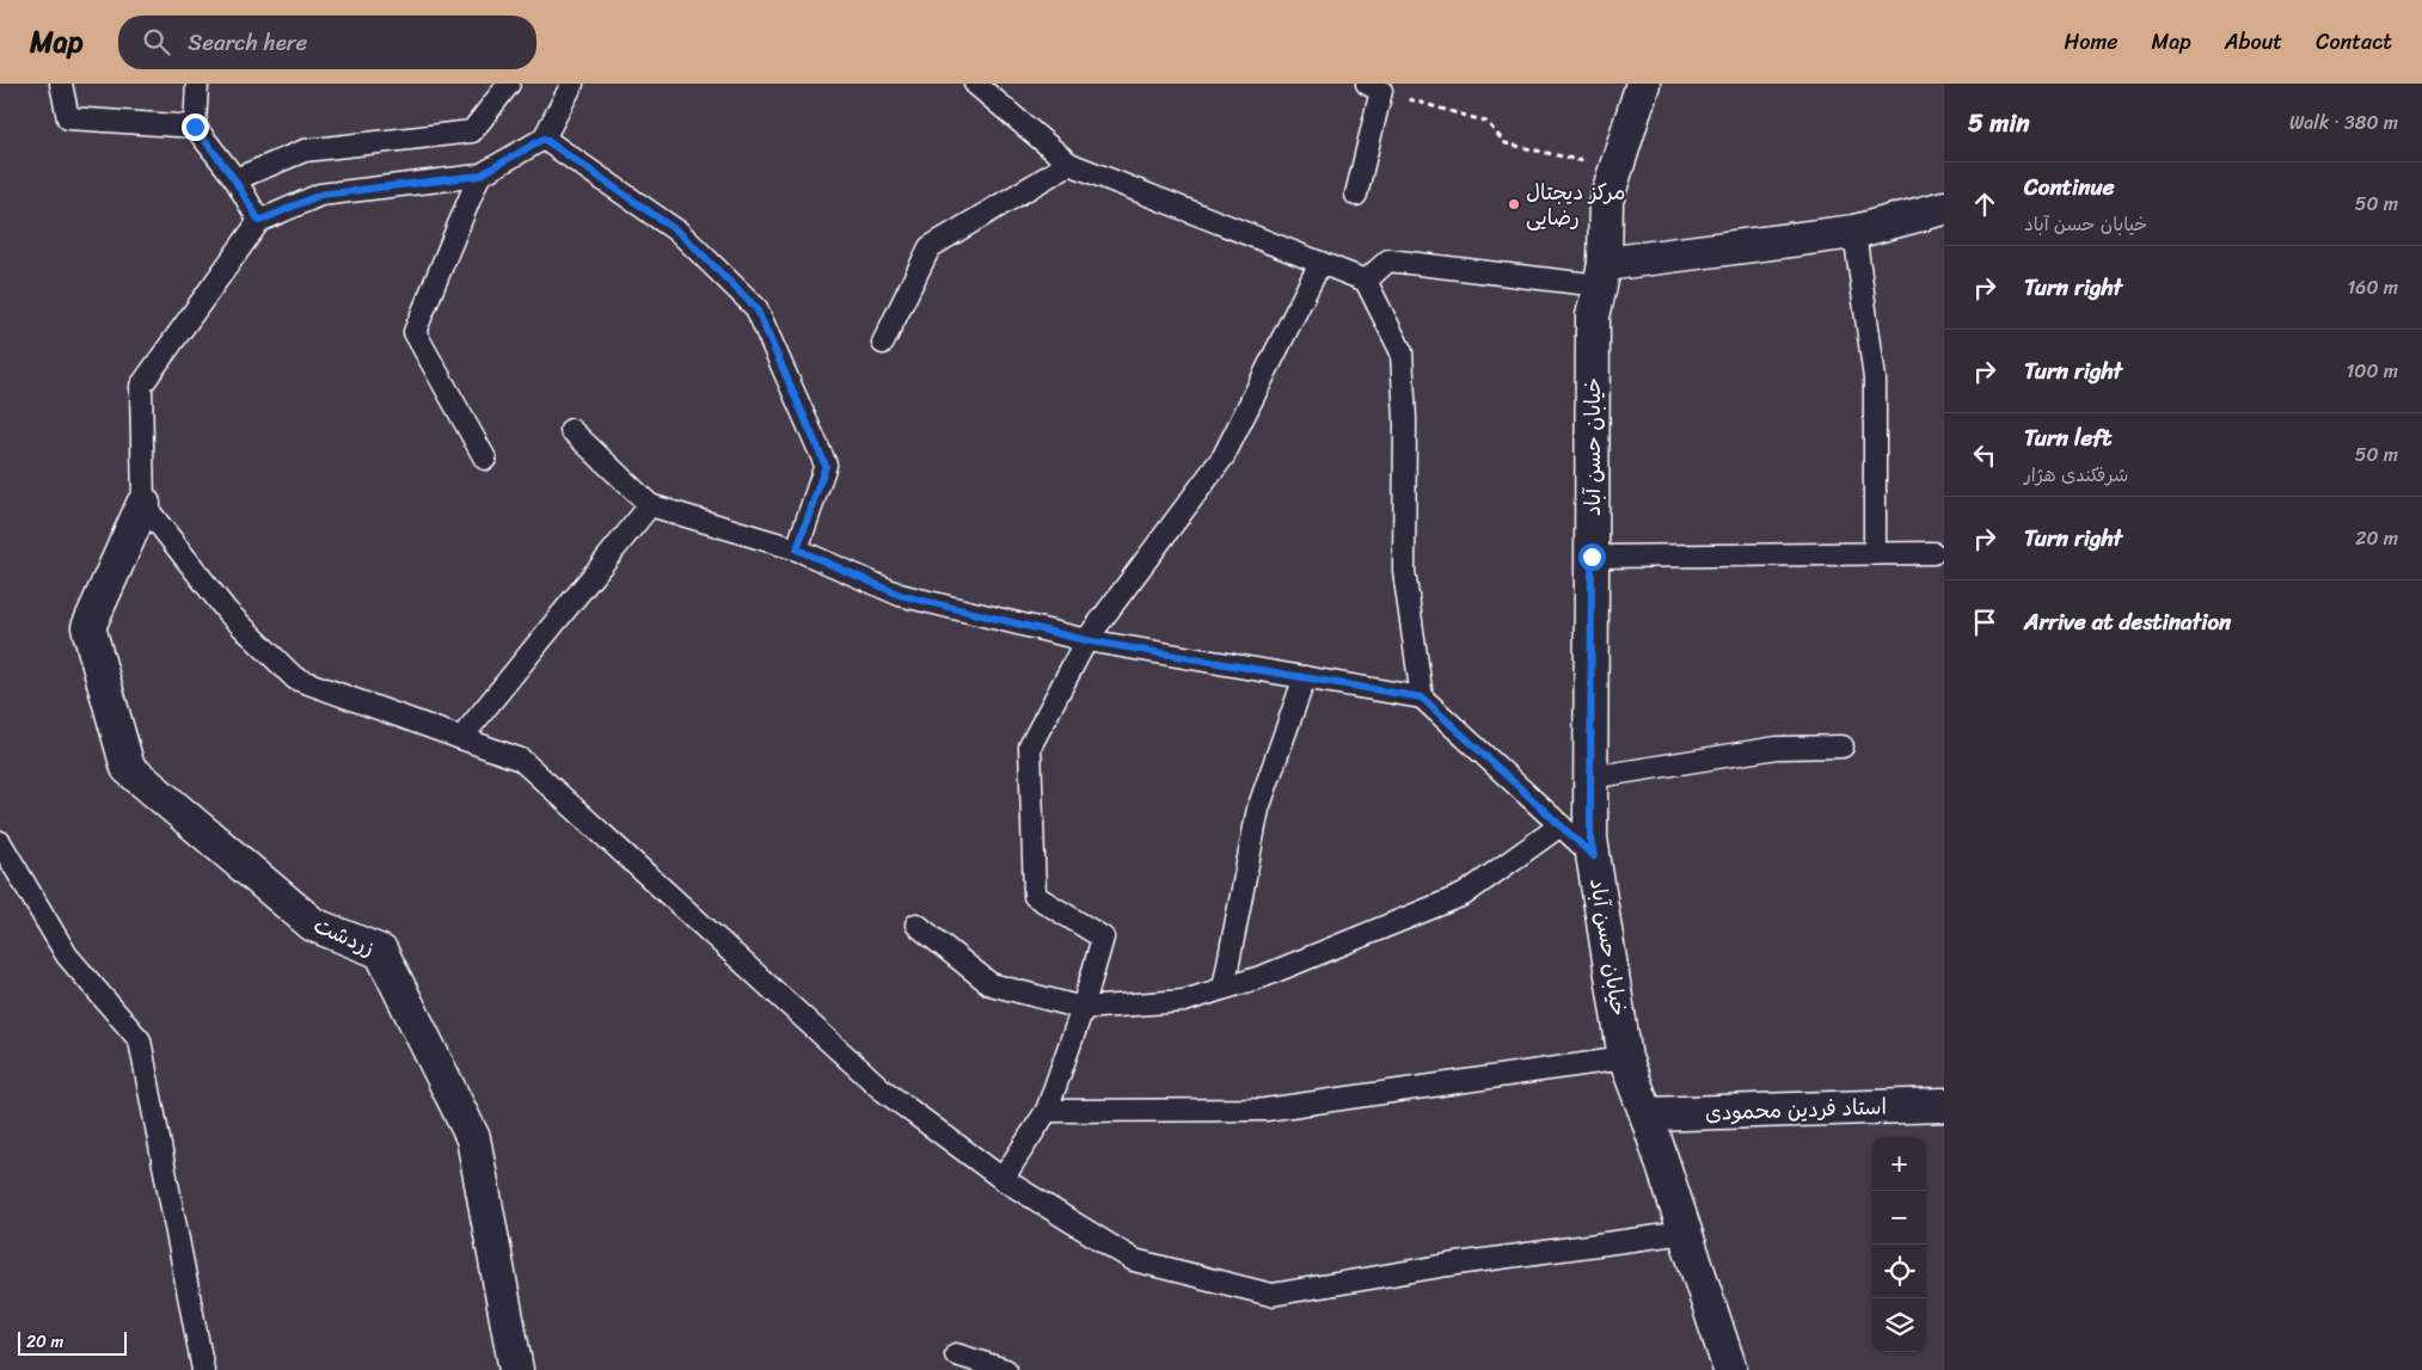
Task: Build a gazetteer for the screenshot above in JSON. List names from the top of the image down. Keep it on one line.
{"streets":{"street":["خیابان حسن آباد","زردشت","استاد فردین محمودی"]},"crossings":[["خیابان حسن آباد","استاد فردین محمودی"]],"places":["مرکز دیجتال رضایی"],"scale_bar":"20 m","page":{"header":"Map","search":"Search here","nav":["Home","Map","About","Contact"],"heading":["5 min","Walk · 380 m"],"list":[["Continue","خیابان حسن آباد","50 m"],["Turn right","160 m"],["Turn right","100 m"],["Turn left","شرفکندی هژار","50 m"],["Turn right","20 m"],"Arrive at destination"],"map_buttons":["+","−"],"scale":"20 m"}}
